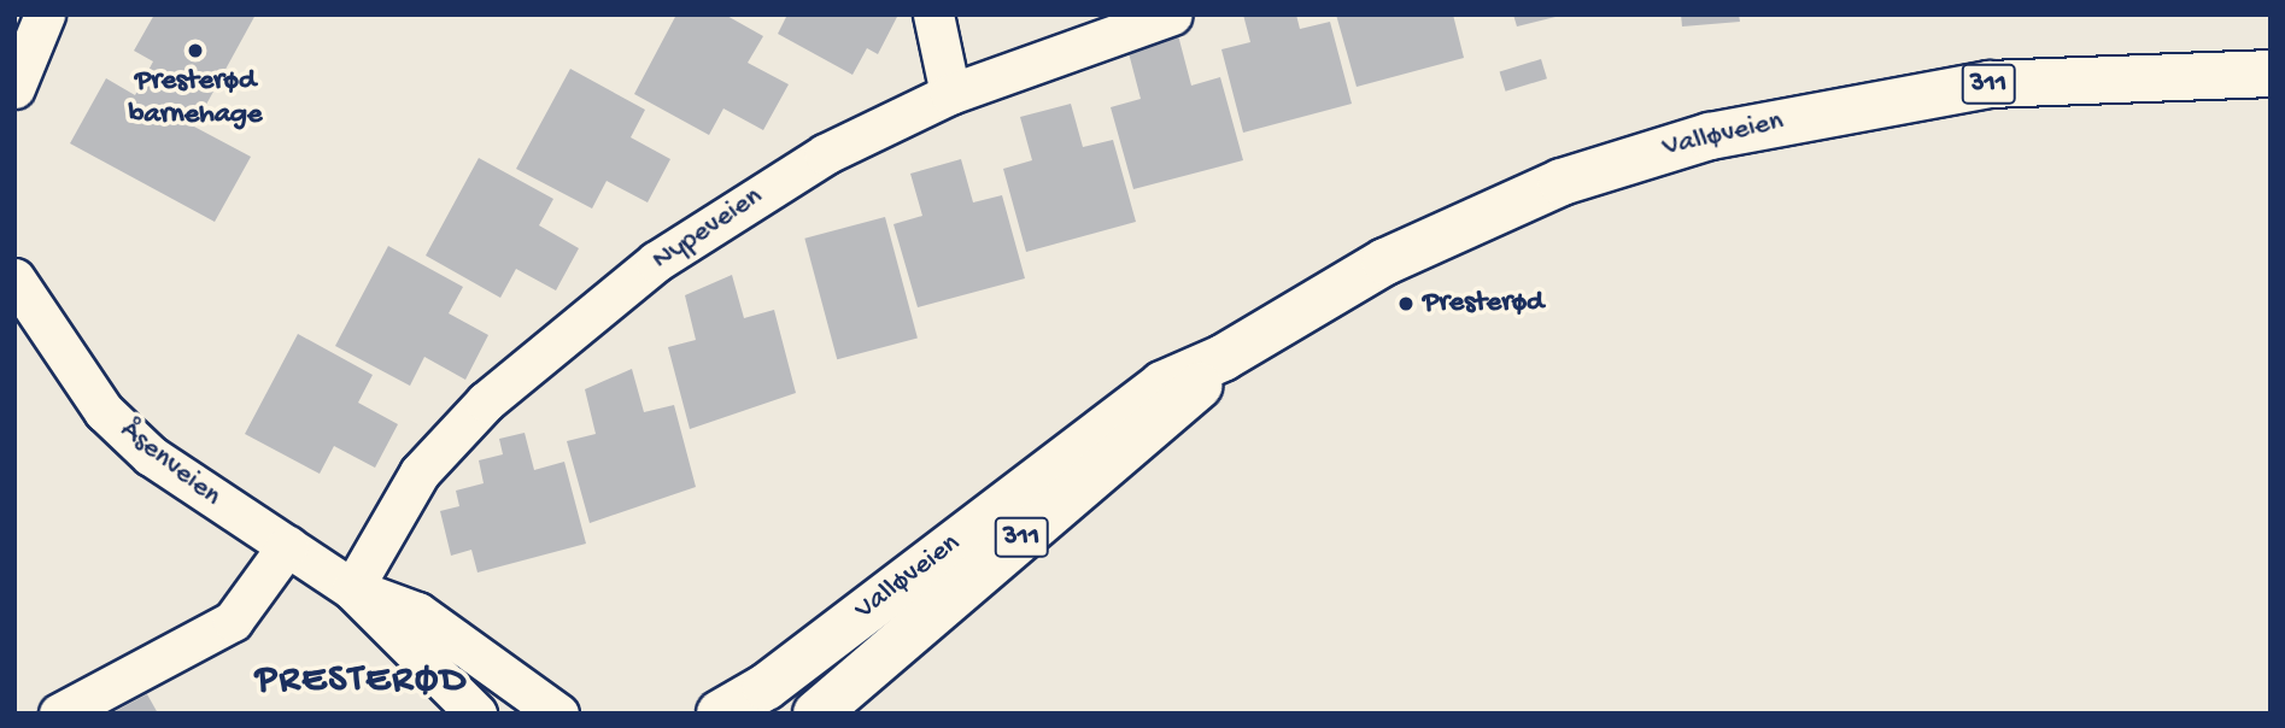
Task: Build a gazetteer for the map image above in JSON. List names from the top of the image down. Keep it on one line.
{"streets":{"main road":["311","Valløveien"],"street":["Nypeveien","Åsenveien"]},"crossings":[["Nypeveien","Åsenveien"]],"districts":["PRESTERØD"],"places":["Presterød barnehage","Presterød"]}
